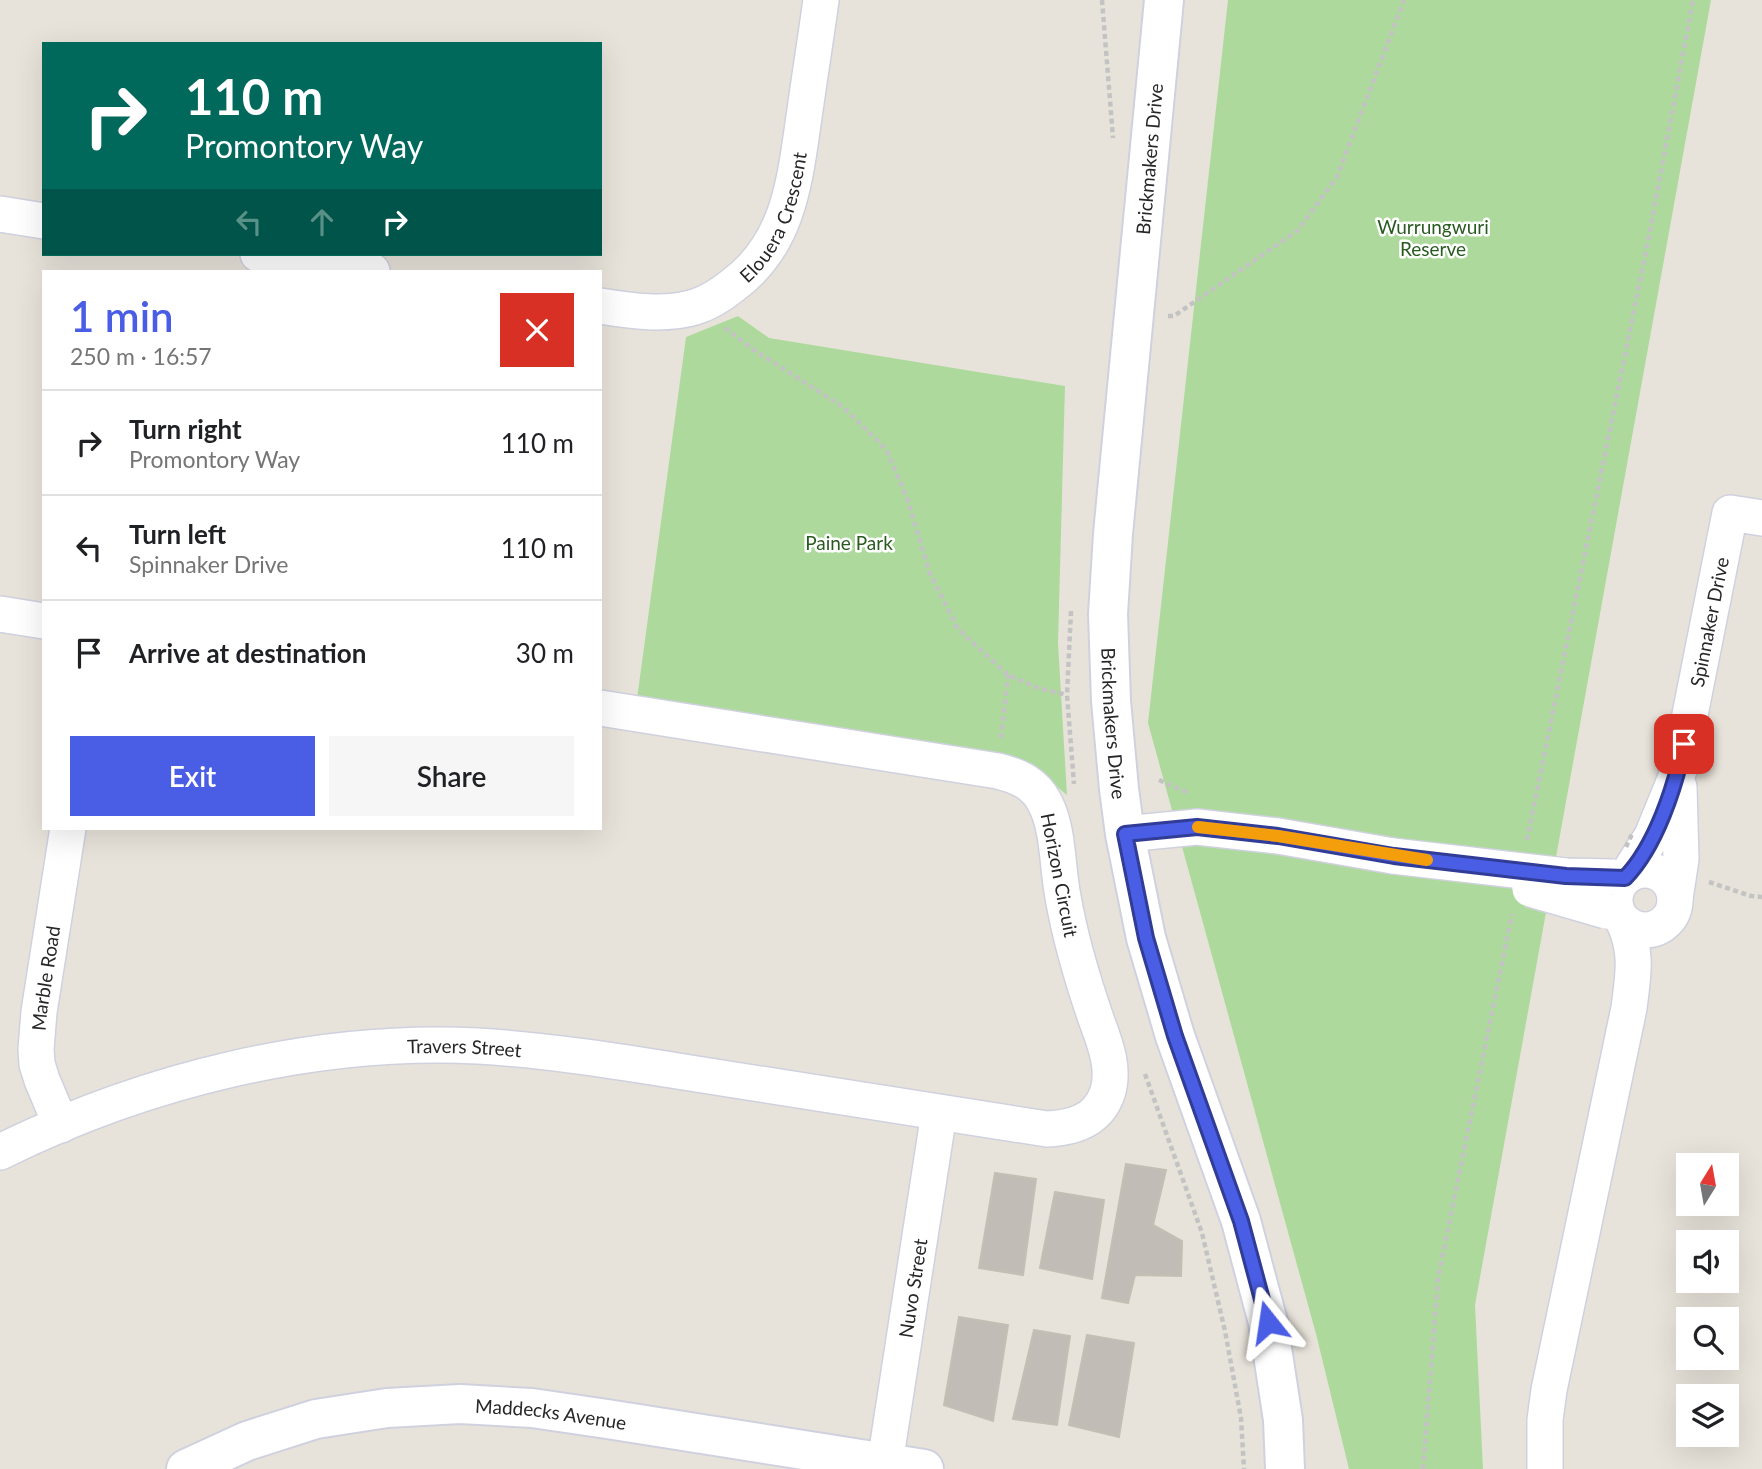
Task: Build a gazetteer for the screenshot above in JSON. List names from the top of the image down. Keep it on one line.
{"streets":{"street":["Brickmakers Drive","Elouera Crescent","Spinnaker Drive","Horizon Circuit","Marble Road","Travers Street","Nuvo Street","Maddecks Avenue"]},"crossings":[["Horizon Circuit","Travers Street"],["Horizon Circuit","Nuvo Street"],["Marble Road","Travers Street"],["Travers Street","Nuvo Street"],["Nuvo Street","Maddecks Avenue"]],"parks":["Wurrungwuri Reserve","Paine Park"],"north":"top","page":{"turn":["110 m","Promontory Way"],"heading":["1 min","250 m · 16:57"],"list":[{"name":"Turn right","note":"Promontory Way","value":"110 m"},{"name":"Turn left","note":"Spinnaker Drive","value":"110 m"},{"name":"Arrive at destination","value":"30 m"}],"buttons":["Exit","Share"]}}
